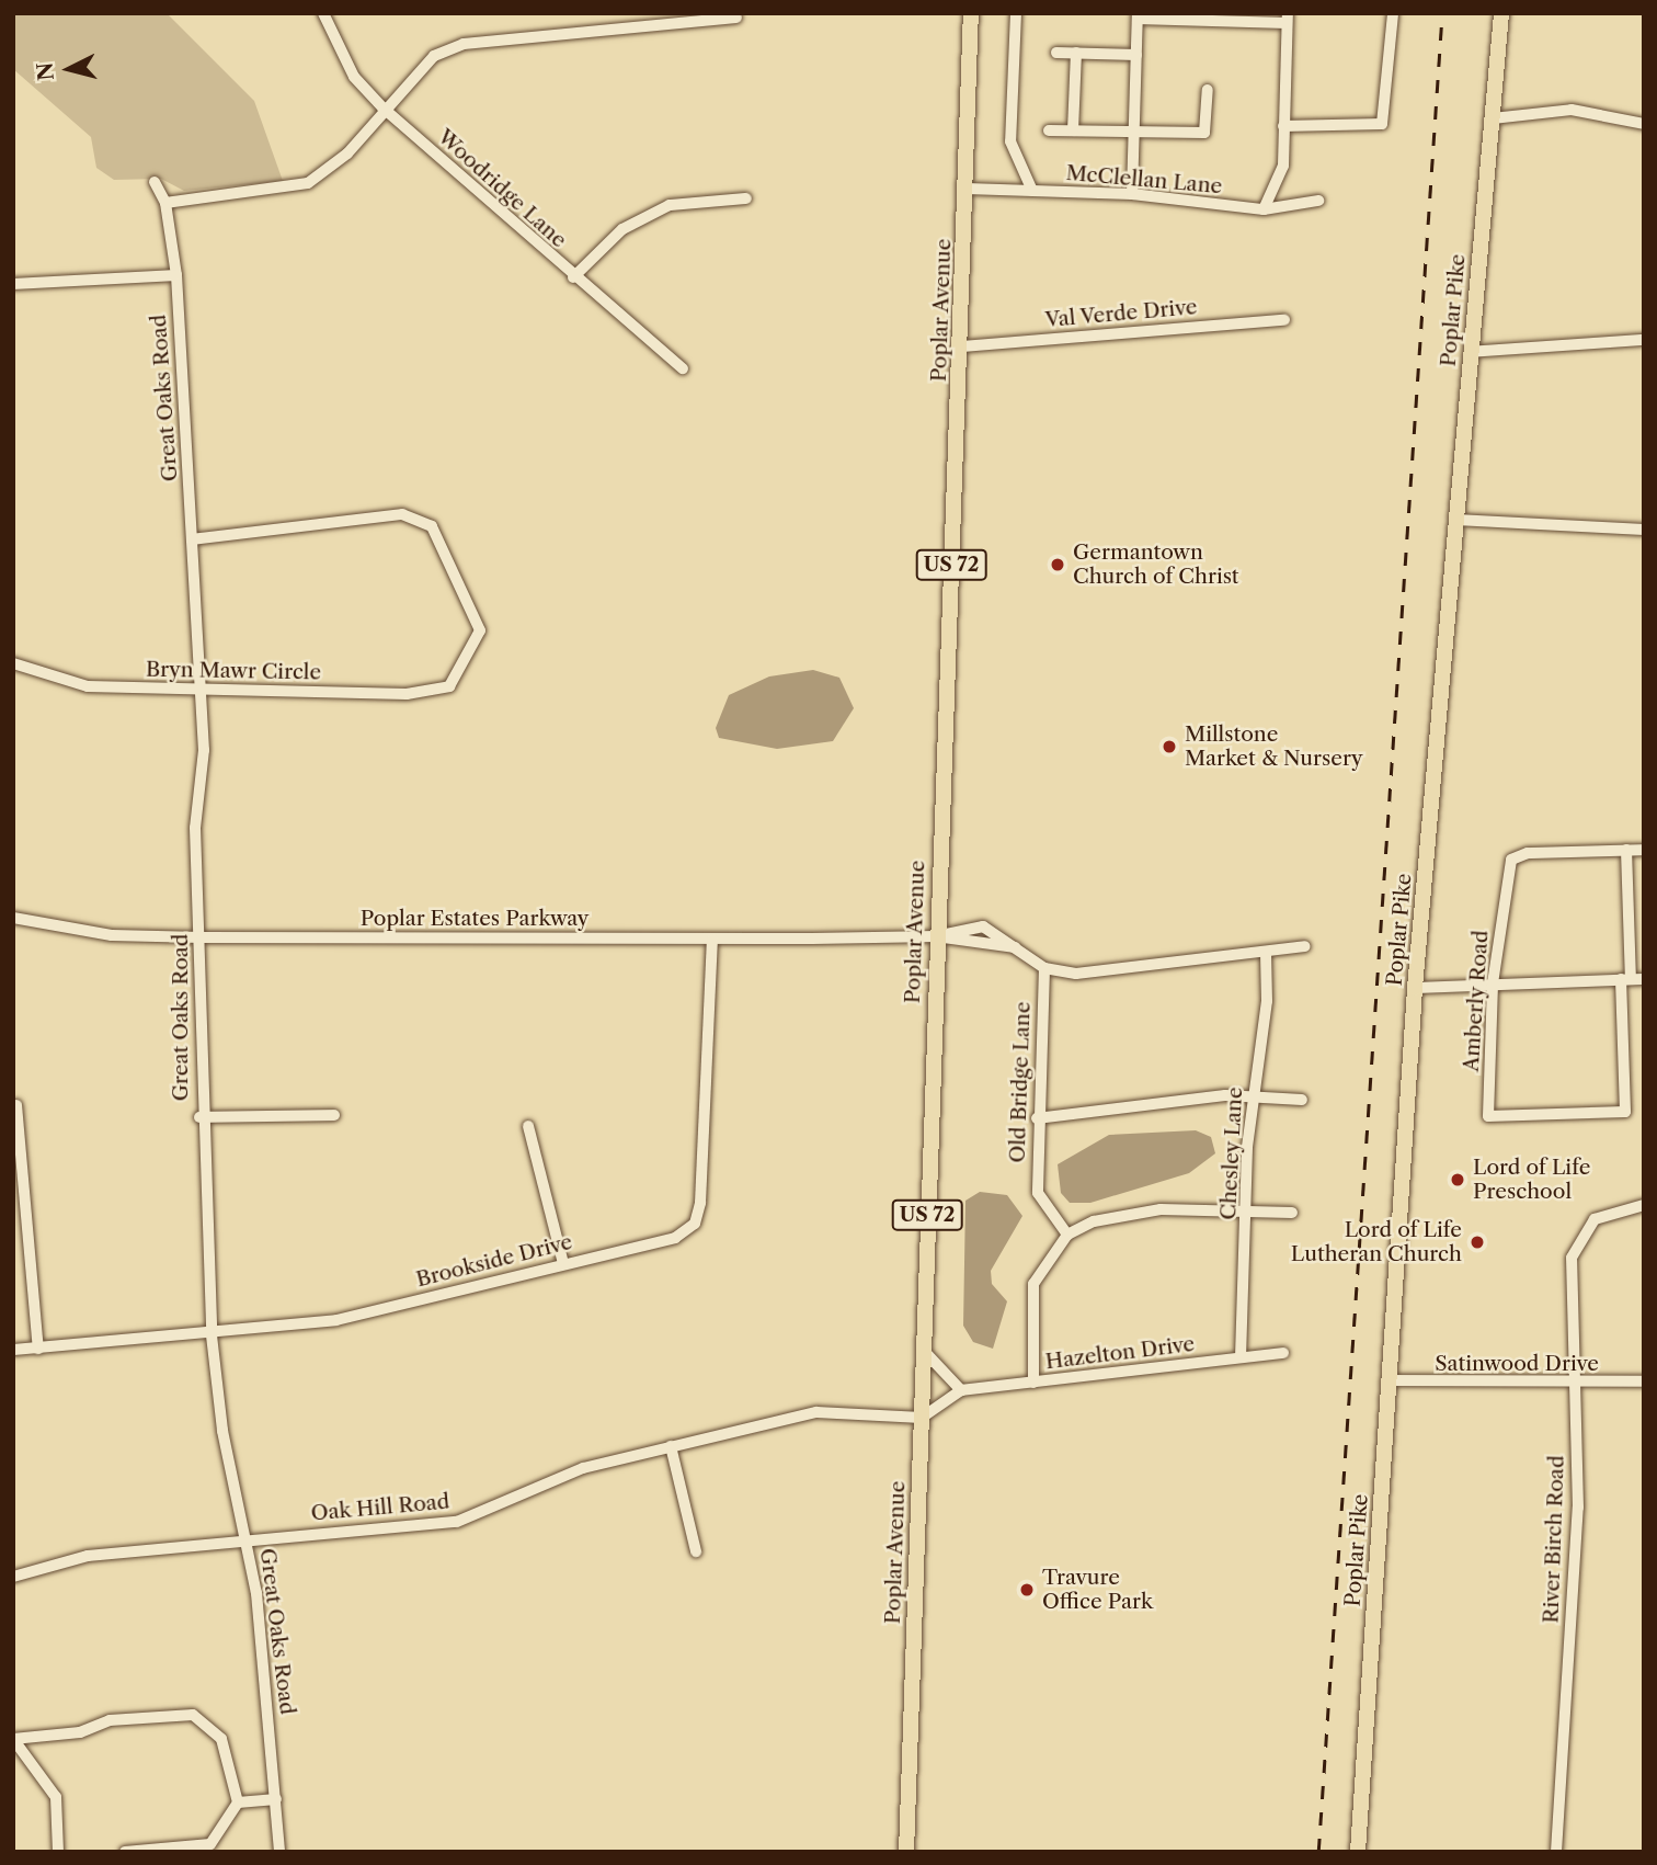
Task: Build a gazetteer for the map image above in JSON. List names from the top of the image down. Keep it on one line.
{"streets":{"main road":["Poplar Avenue","Poplar Pike","US 72"],"street":["McClellan Lane","Woodridge Lane","Val Verde Drive","Great Oaks Road","Bryn Mawr Circle","Poplar Estates Parkway","Amberly Road","Old Bridge Lane","Chesley Lane","Brookside Drive","Hazelton Drive","Satinwood Drive","Oak Hill Road","River Birch Road"]},"crossings":[["McClellan Lane","Poplar Avenue"],["Poplar Avenue","Val Verde Drive"],["Poplar Avenue","Poplar Estates Parkway"],["Poplar Avenue","Hazelton Drive"],["Poplar Avenue","Oak Hill Road"],["Poplar Pike","Satinwood Drive"],["Great Oaks Road","Bryn Mawr Circle"],["Great Oaks Road","Poplar Estates Parkway"],["Great Oaks Road","Brookside Drive"],["Great Oaks Road","Oak Hill Road"],["Poplar Estates Parkway","Brookside Drive"],["Chesley Lane","Hazelton Drive"],["Hazelton Drive","Oak Hill Road"],["Satinwood Drive","River Birch Road"]],"places":["Germantown Church of Christ","Millstone Market & Nursery","Lord of Life Preschool","Lord of Life Lutheran Church","Travure Office Park"],"north":"left"}
